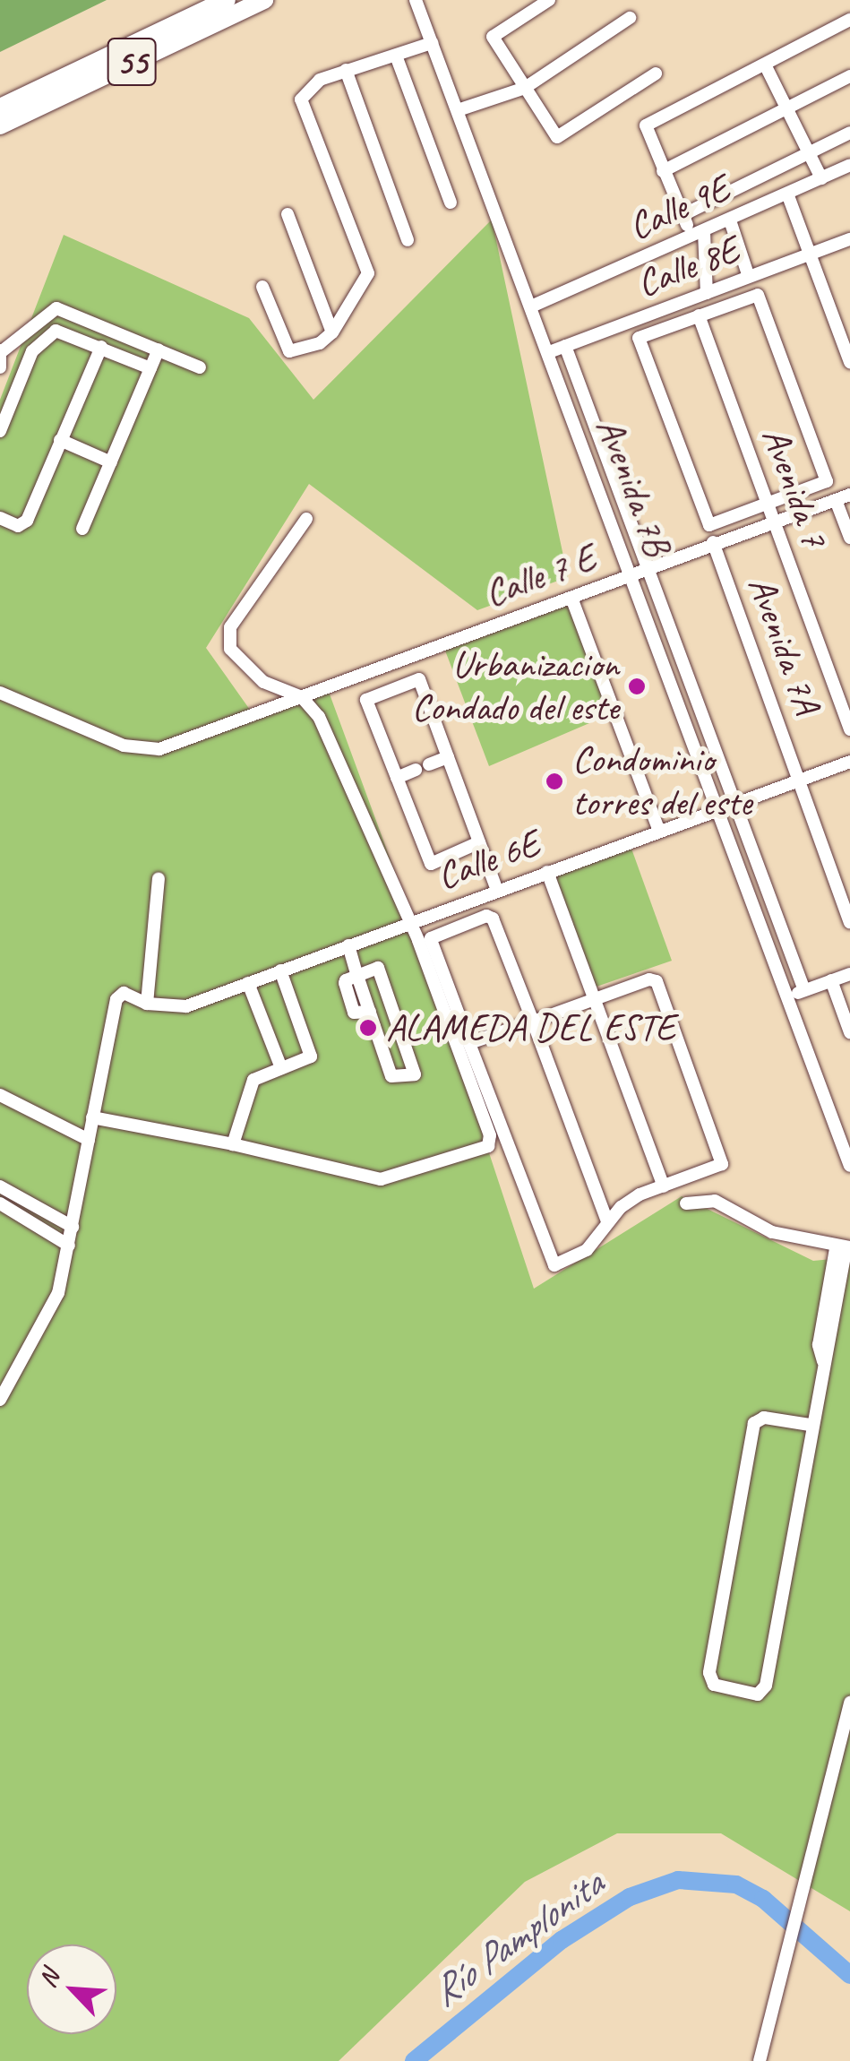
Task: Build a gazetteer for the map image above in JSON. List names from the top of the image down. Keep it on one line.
{"streets":{"highway":["55"],"street":["Calle 9E","Calle 8E","Avenida 7B","Avenida 7","Calle 7 E","Avenida 7A","Calle 6E"]},"crossings":[["Calle 9E","Avenida 7B"],["Calle 8E","Avenida 7B"],["Avenida 7B","Calle 7 E"],["Avenida 7B","Calle 6E"],["Avenida 7","Calle 7 E"],["Calle 7 E","Avenida 7A"],["Avenida 7A","Calle 6E"]],"water":["Río Pamplonita"],"places":["Urbanizacion Condado del este","Condominio torres del este","ALAMEDA DEL ESTE"],"north":"top left"}
